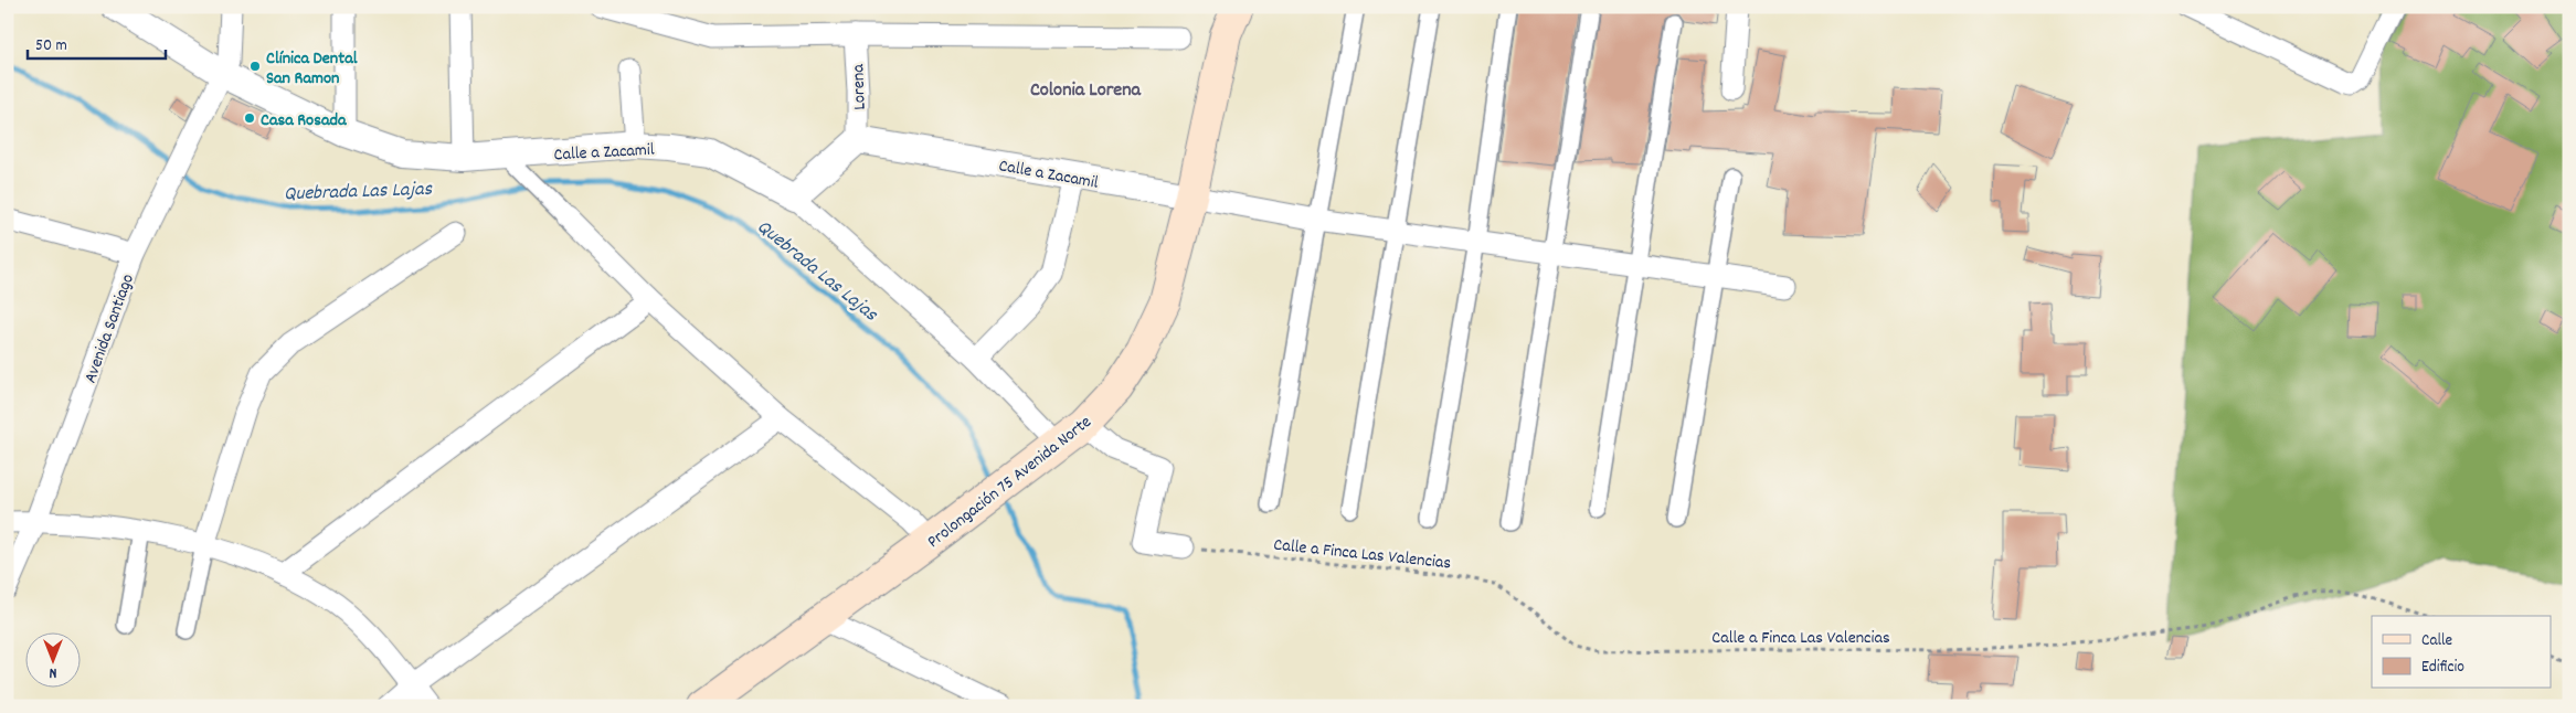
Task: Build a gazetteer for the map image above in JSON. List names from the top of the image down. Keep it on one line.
{"streets":{"main road":["Prolongación 75 Avenida Norte"],"street":["Lorena","Calle a Zacamil","Avenida Santiago"],"path":["Calle a Finca Las Valencias"]},"crossings":[["Lorena","Calle a Zacamil"],["Calle a Zacamil","Avenida Santiago"],["Calle a Zacamil","Prolongación 75 Avenida Norte"]],"districts":["Colonia Lorena"],"water":["Quebrada Las Lajas"],"places":["Clínica Dental San Ramon","Casa Rosada"],"legend":["Calle","Edificio"],"scale_bar":"50 m","north":"bottom"}
